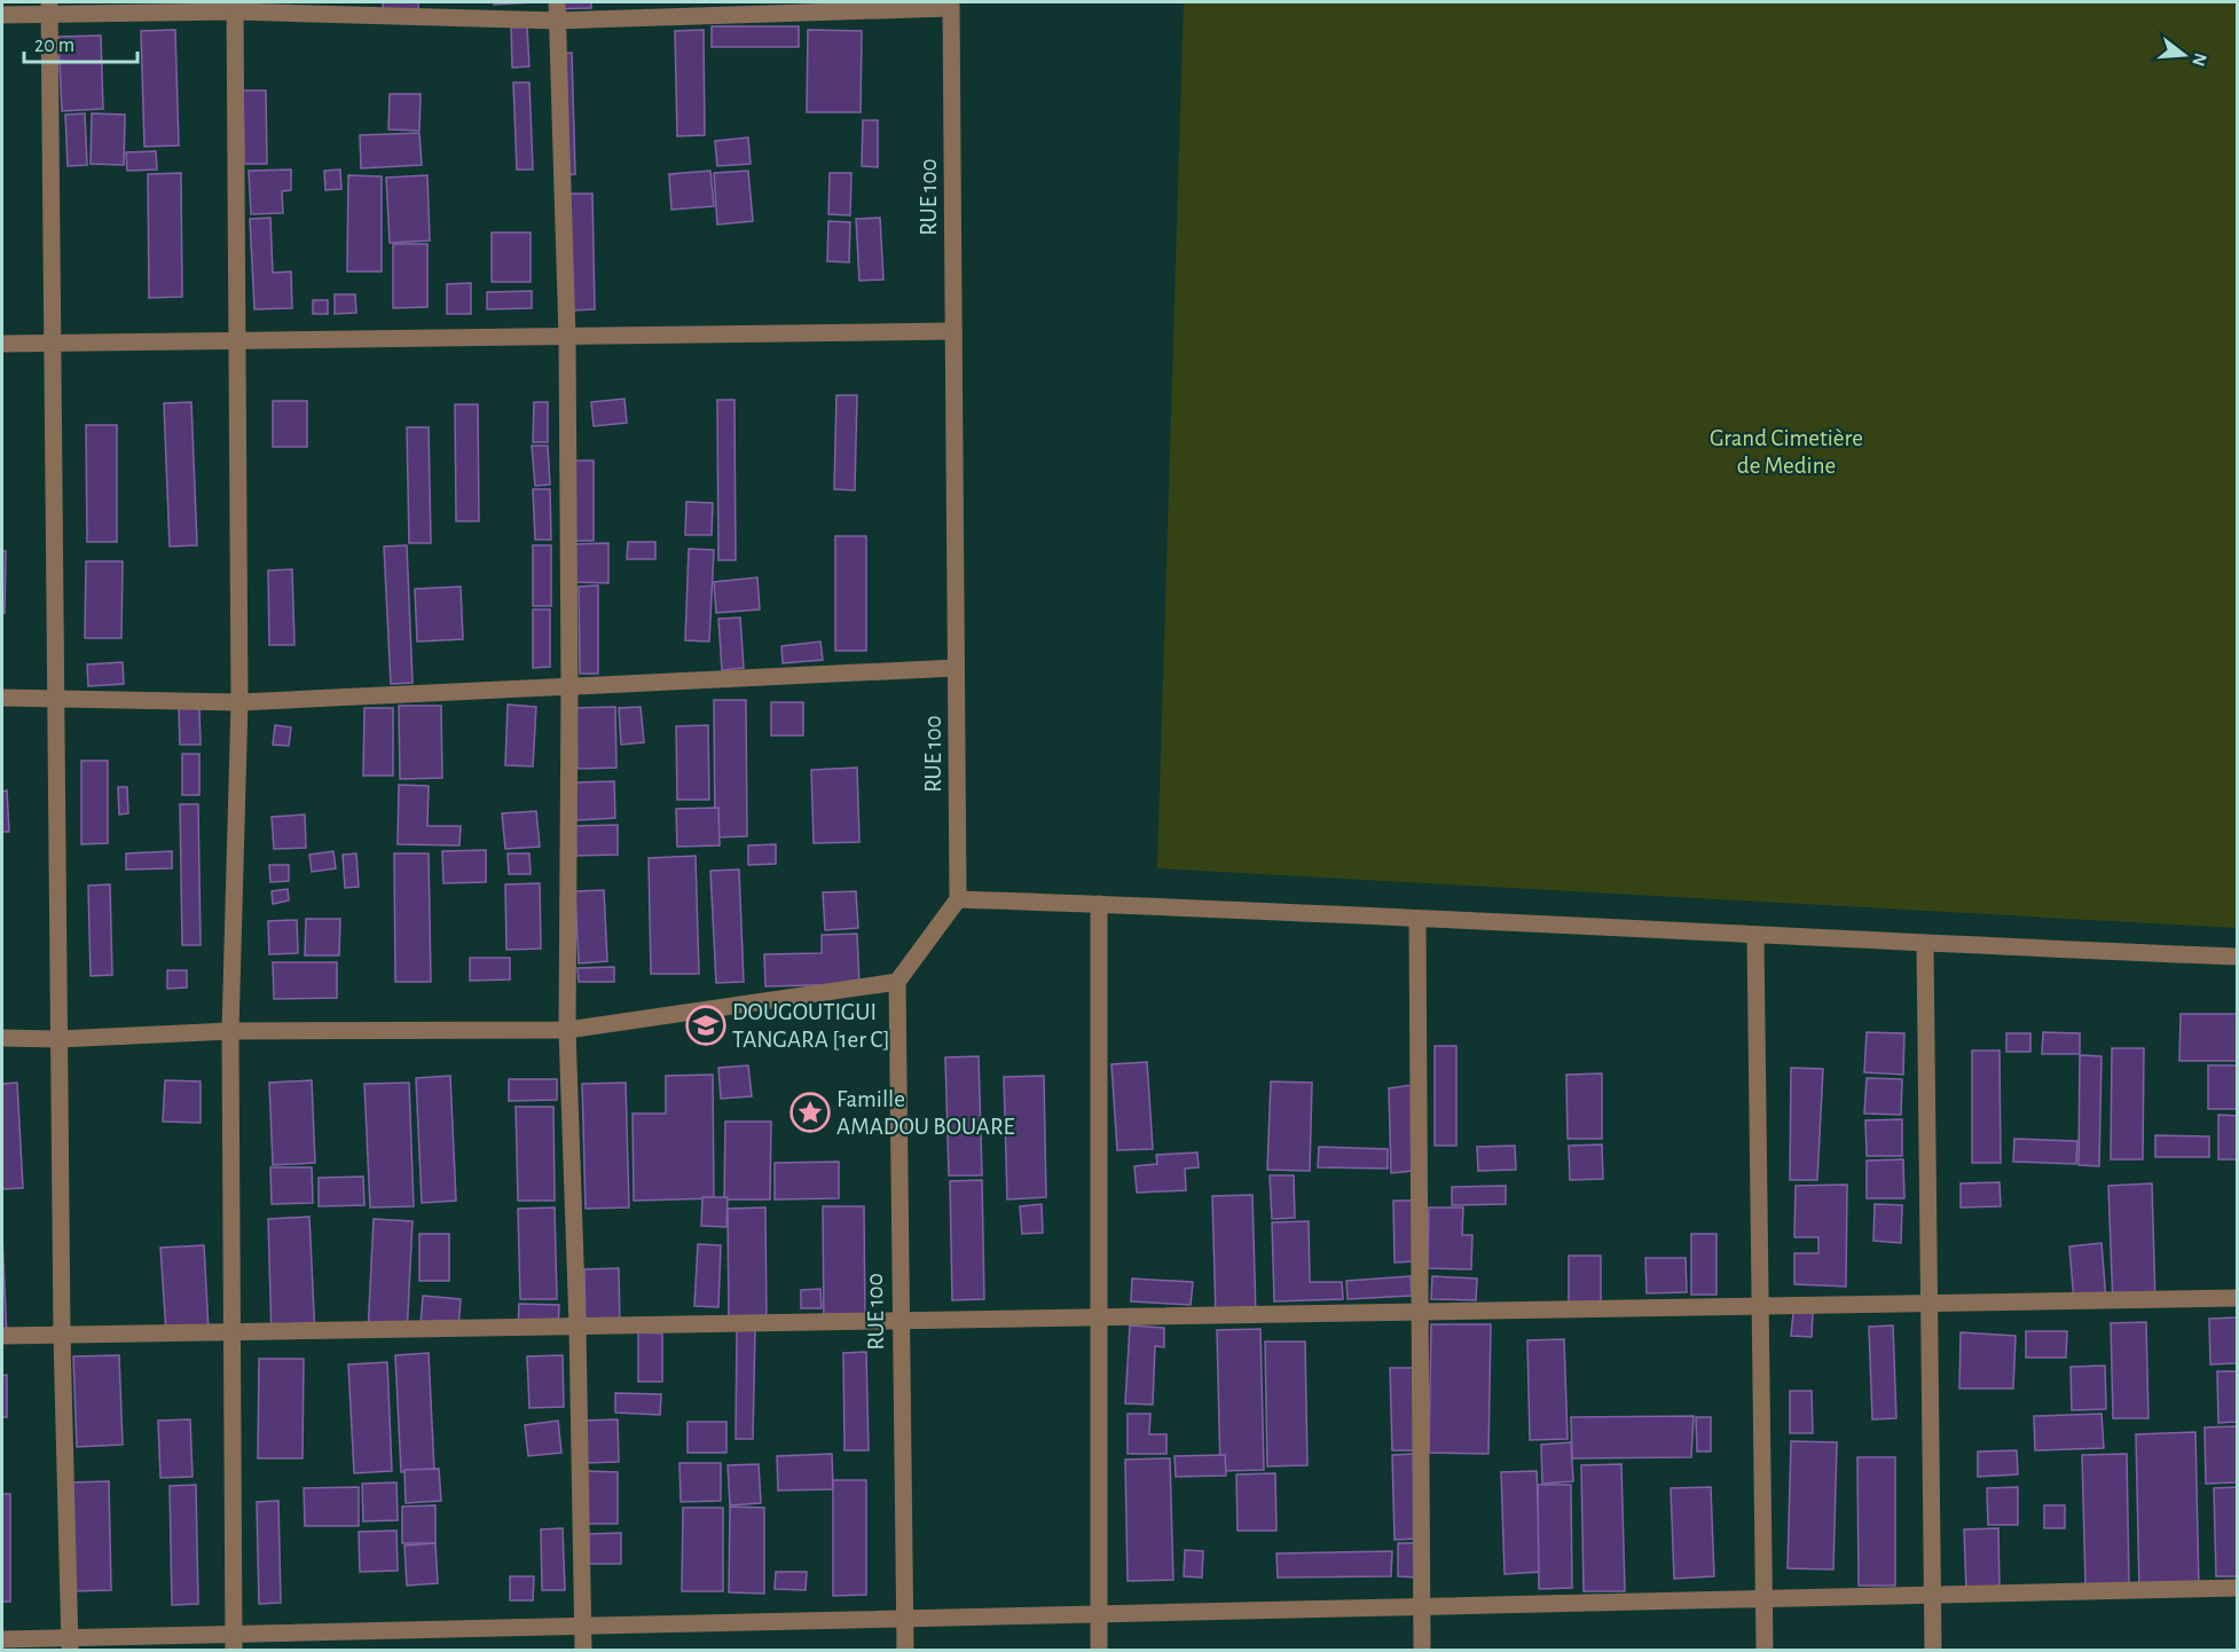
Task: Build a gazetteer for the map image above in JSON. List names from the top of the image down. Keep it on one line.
{"streets":{"street":["RUE 100"]},"parks":["Grand Cimetière de Medine"],"places":{"school or university":["DOUGOUTIGUI TANGARA [1er C]"],"place":["Famille AMADOU BOUARE"]},"scale_bar":"20 m","north":"right"}
